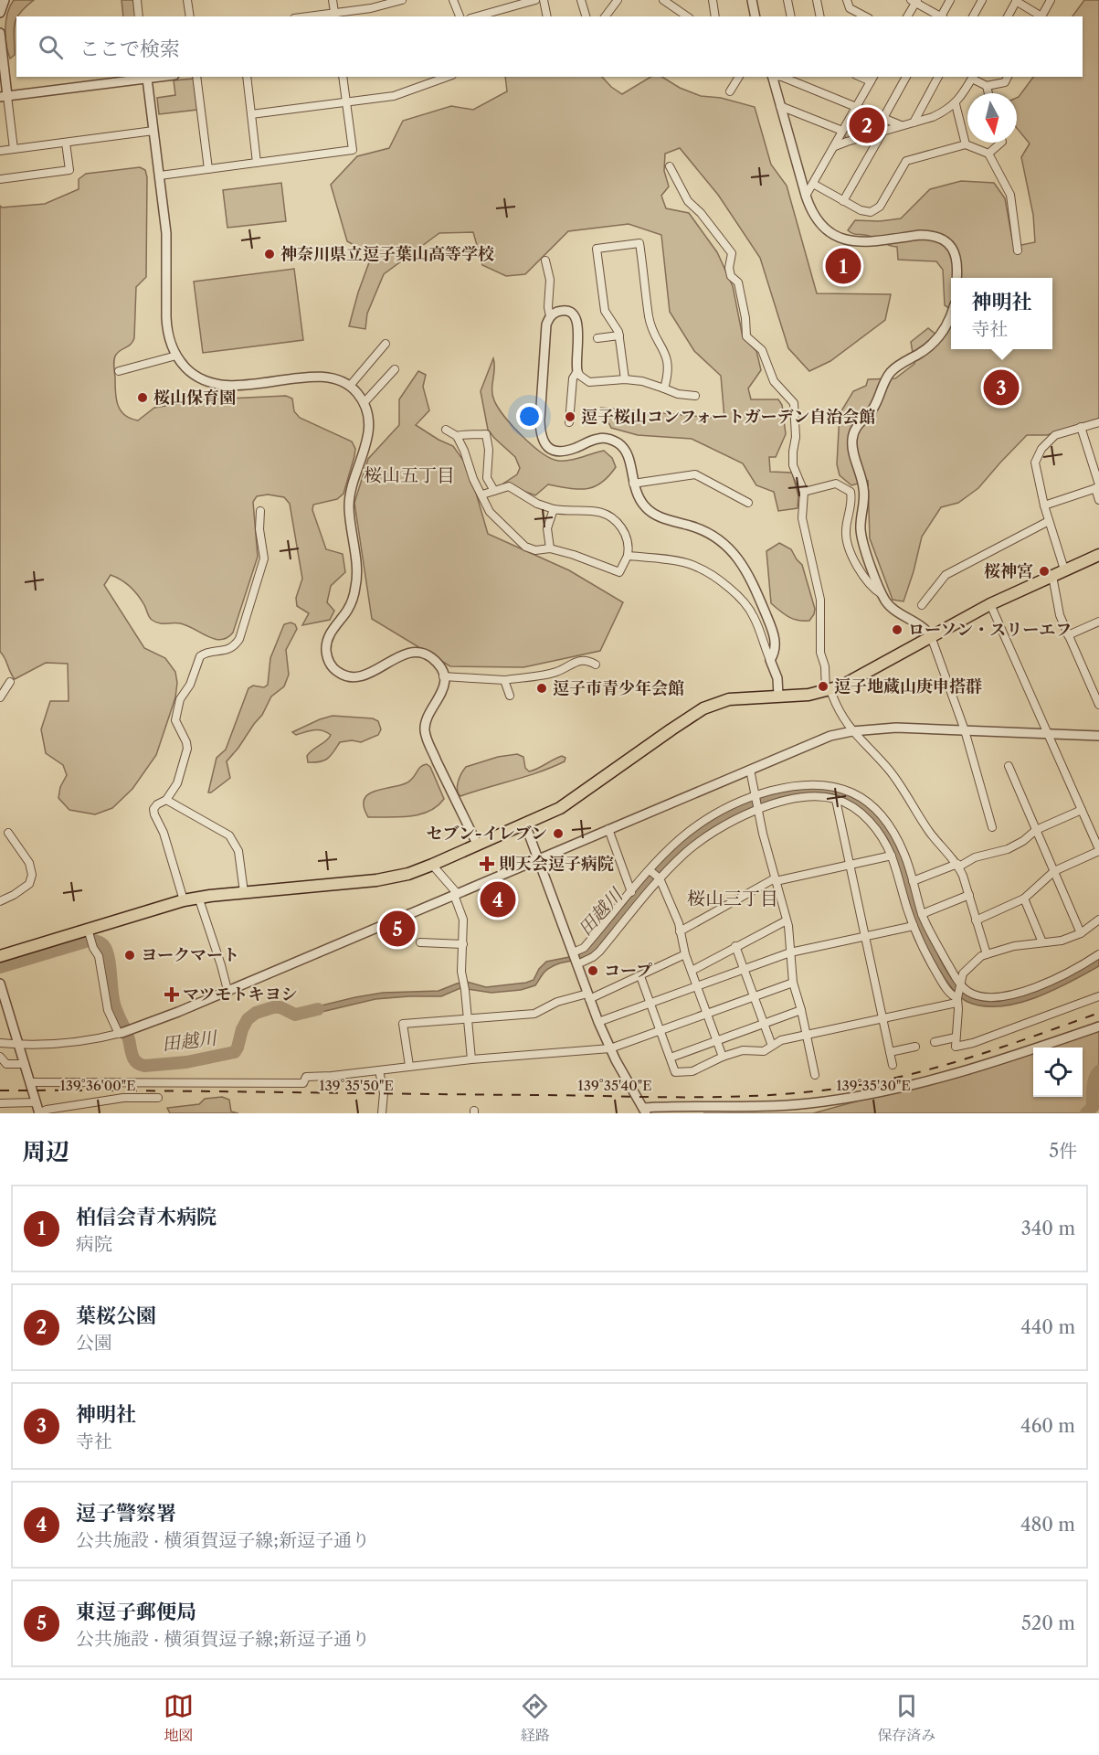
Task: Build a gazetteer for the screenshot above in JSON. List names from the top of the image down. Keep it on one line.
{"districts":["桜山五丁目","桜山三丁目"],"water":["田越川"],"places":{"other":["神奈川県立逗子葉山高等学校","桜山保育園","逗子桜山コンフォートガーデン自治会館","桜神宮","ローソン・スリーエフ","逗子地蔵山庚申搭群","逗子市青少年会館","セブン-イレブン","ヨークマート","コープ"],"health":["則天会逗子病院","マツモトキヨシ"]},"north":"bottom","page":{"search":"ここで検索","pins":["2","1","3","4","5"],"popup":["神明社","寺社"],"heading":["周辺","5件"],"list":[{"mark":"1","name":"柏信会青木病院","note":"病院","value":"340 m"},{"mark":"2","name":"葉桜公園","note":"公園","value":"440 m"},{"mark":"3","name":"神明社","note":"寺社","value":"460 m"},{"mark":"4","name":"逗子警察署","note":"公共施設 · 横須賀逗子線;新逗子通り","value":"480 m"},{"mark":"5","name":"東逗子郵便局","note":"公共施設 · 横須賀逗子線;新逗子通り","value":"520 m"}],"nav":["地図","経路","保存済み"]},"coordinates":["139°36'00\"E","139°35'50\"E","139°35'40\"E","139°35'30\"E"]}
